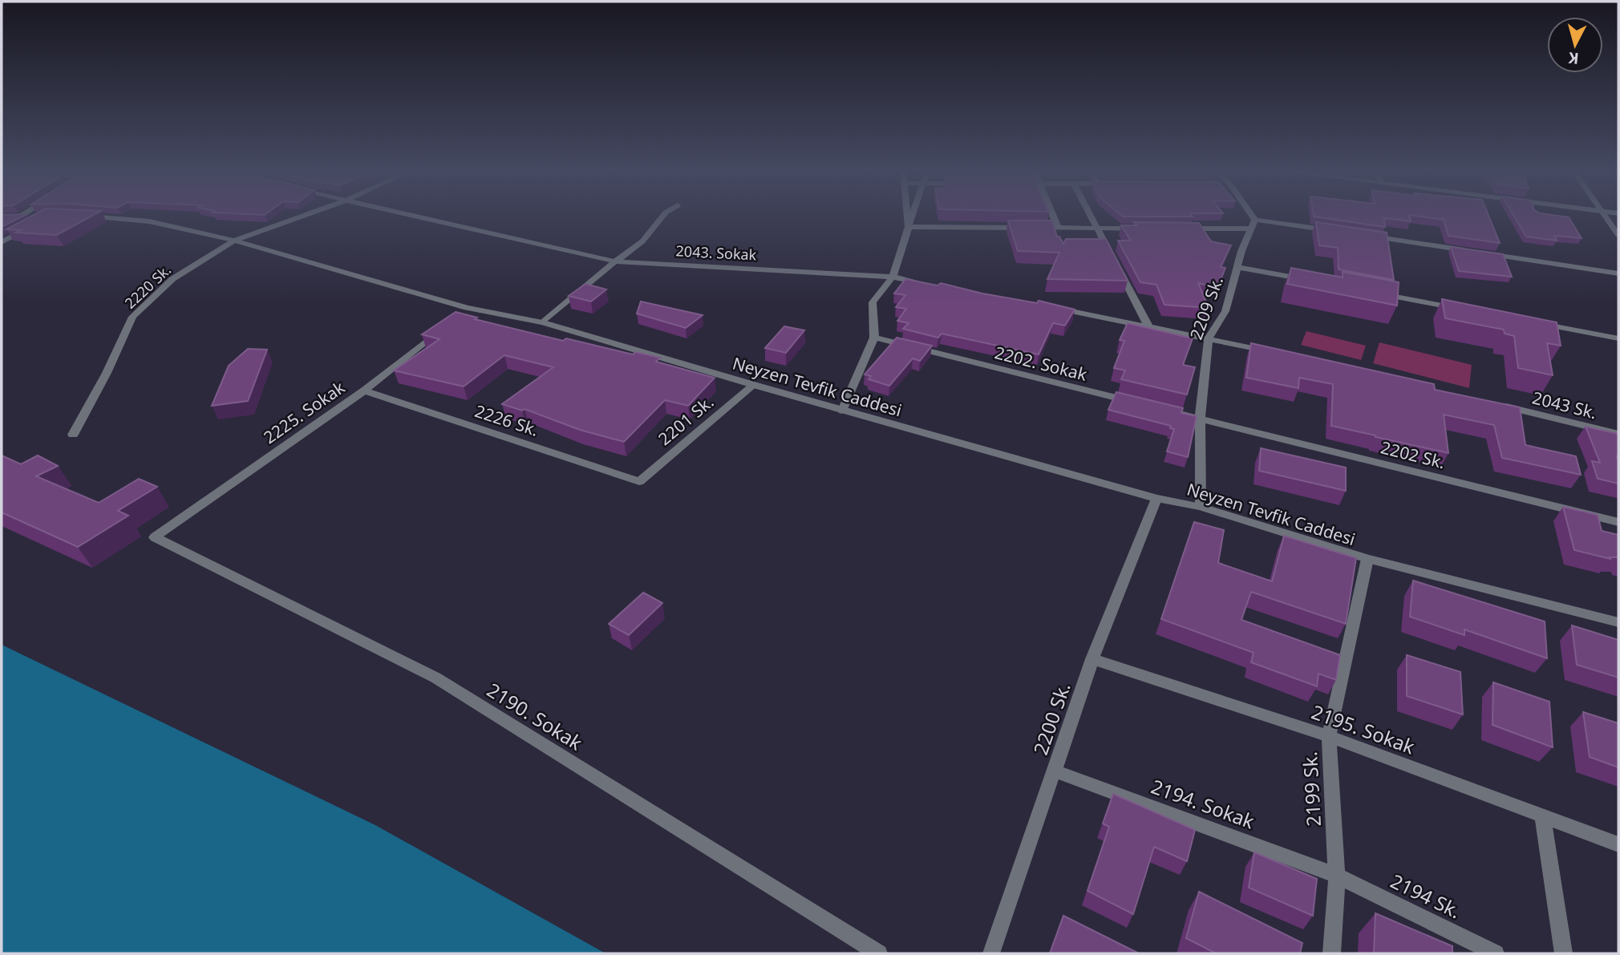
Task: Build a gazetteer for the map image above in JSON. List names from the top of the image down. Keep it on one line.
{"streets":{"street":["2043. Sokak","2220 Sk.","2209 Sk.","2202. Sokak","Neyzen Tevfik Caddesi","2043 Sk.","2225. Sokak","2226 Sk.","2201 Sk.","2202 Sk.","2190. Sokak","2200 Sk.","2195. Sokak","2199 Sk.","2194. Sokak","2194 Sk."]},"crossings":[["2220 Sk.","Neyzen Tevfik Caddesi"],["2209 Sk.","Neyzen Tevfik Caddesi"],["2209 Sk.","2202 Sk."],["Neyzen Tevfik Caddesi","2201 Sk."],["Neyzen Tevfik Caddesi","2200 Sk."],["Neyzen Tevfik Caddesi","2199 Sk."],["2225. Sokak","2226 Sk."],["2225. Sokak","2190. Sokak"],["2226 Sk.","2201 Sk."],["2200 Sk.","2195. Sokak"],["2200 Sk.","2194. Sokak"],["2195. Sokak","2199 Sk."],["2199 Sk.","2194. Sokak"],["2199 Sk.","2194 Sk."],["2194. Sokak","2194 Sk."]],"north":"bottom"}
